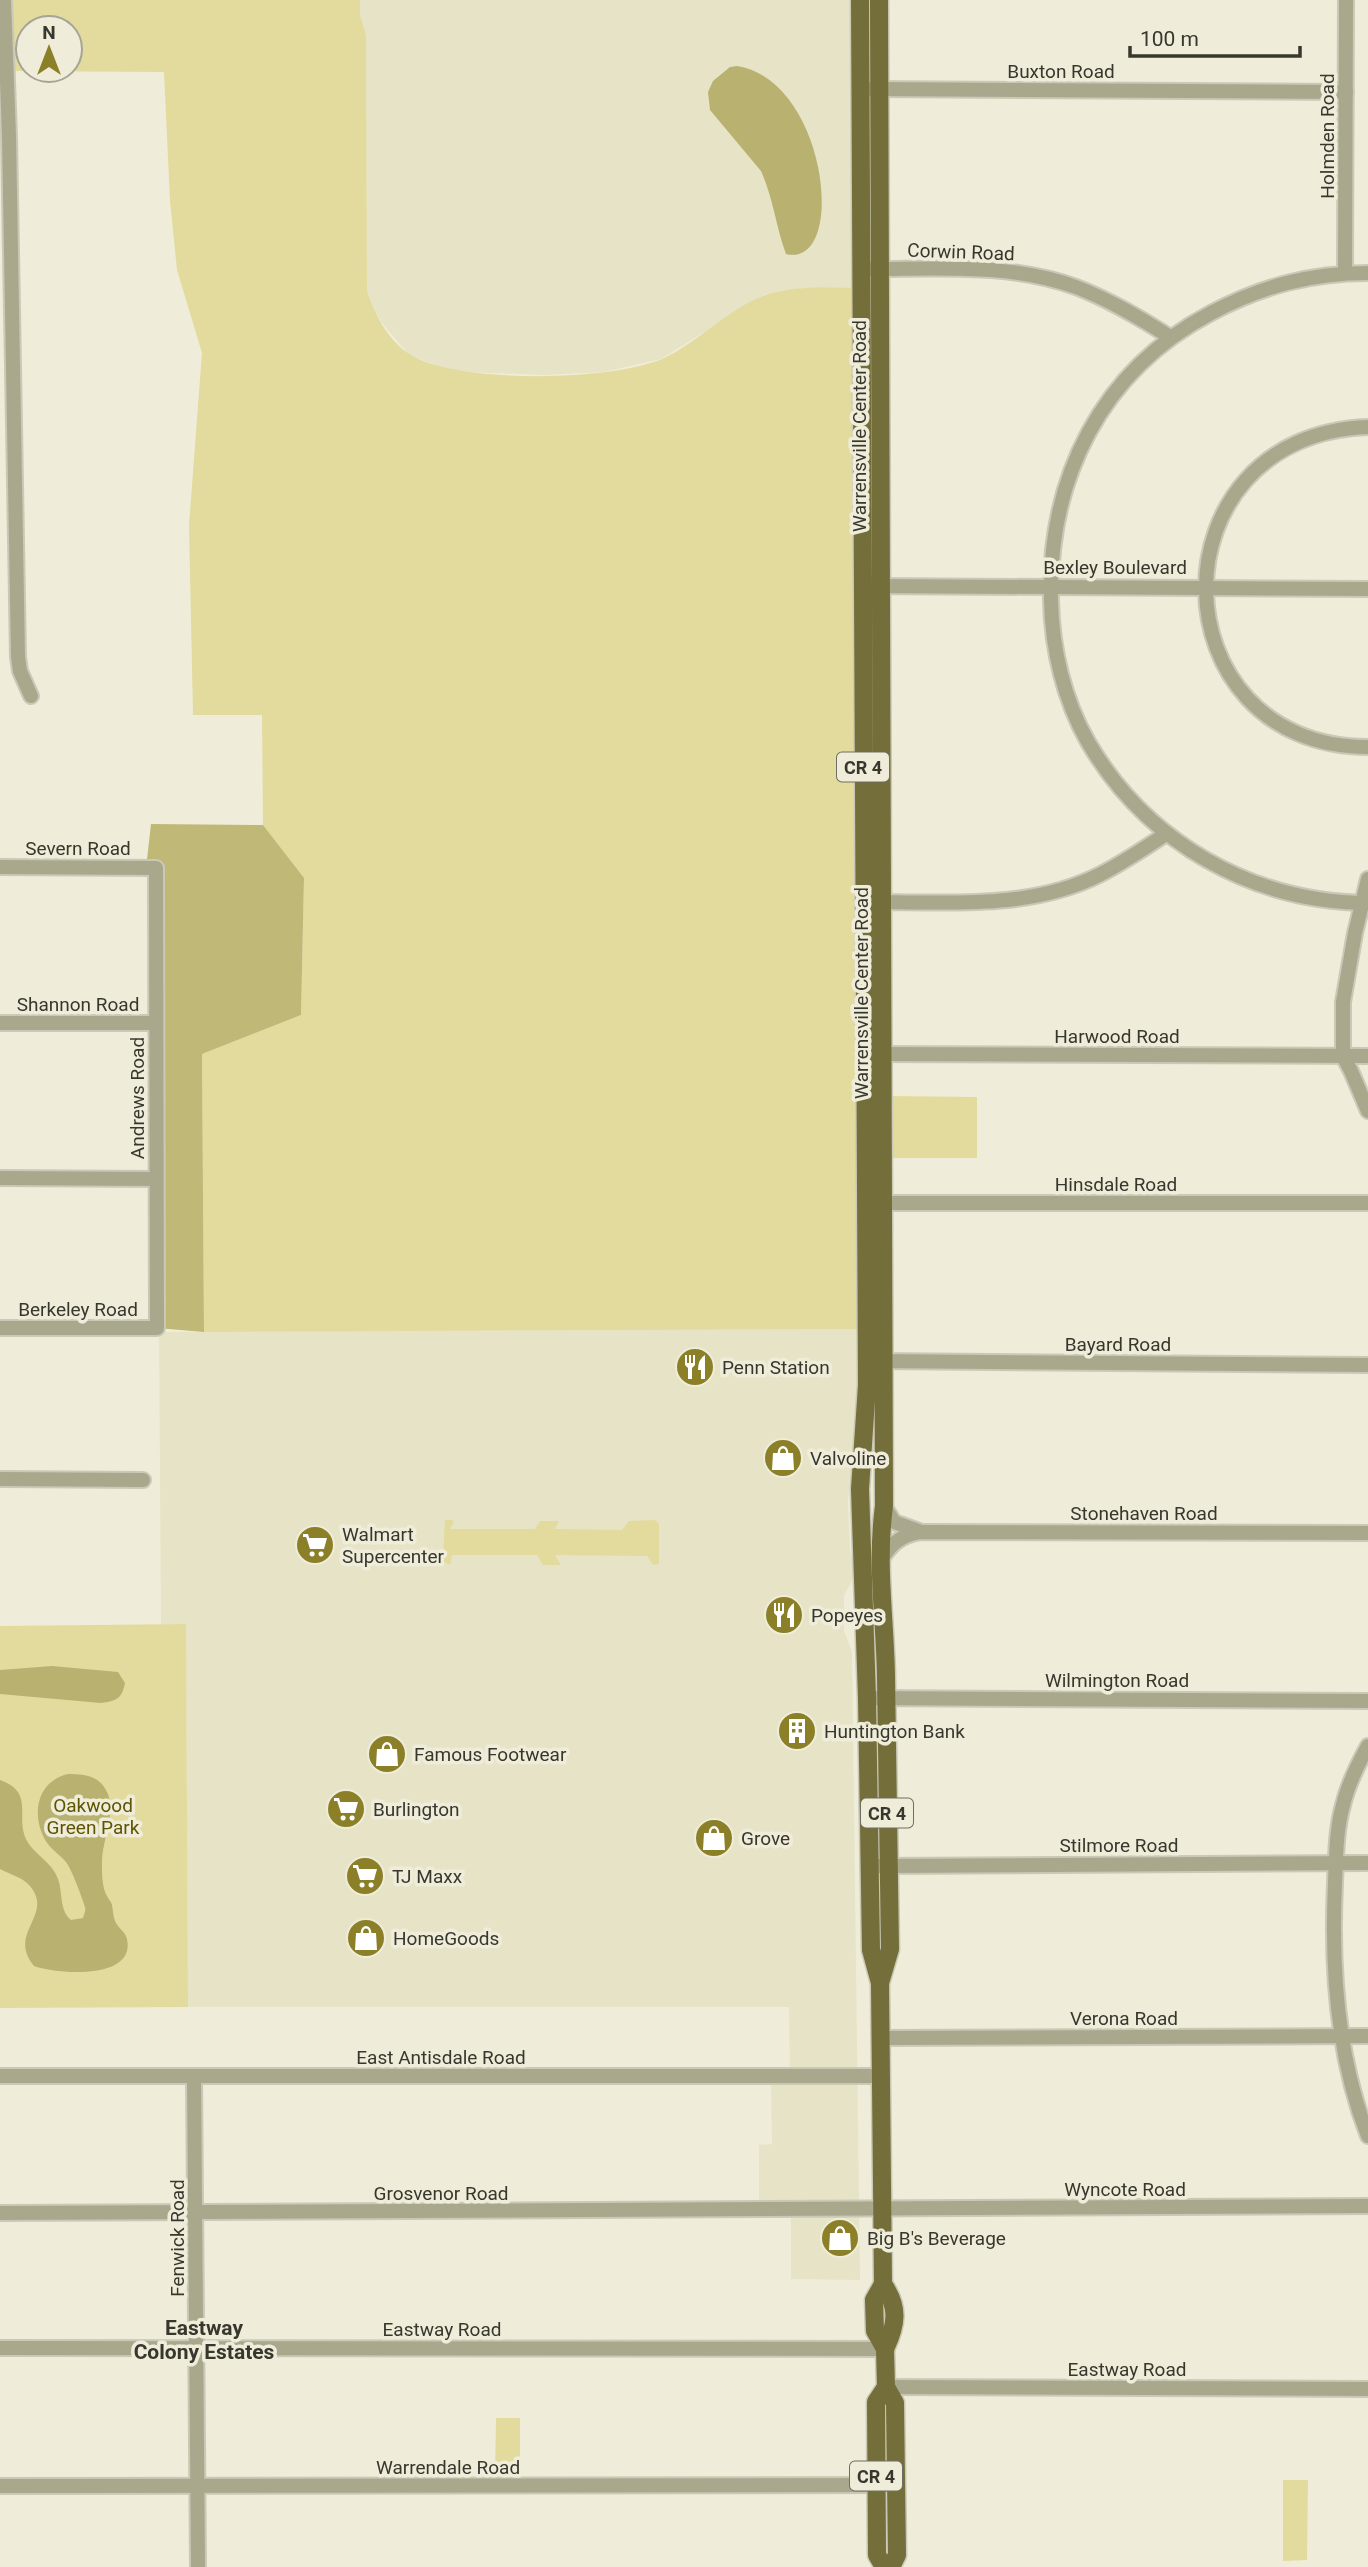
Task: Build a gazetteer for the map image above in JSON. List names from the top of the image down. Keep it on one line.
{"streets":{"main road":["Warrensville Center Road","CR 4"],"street":["Buxton Road","Holmden Road","Corwin Road","Bexley Boulevard","Severn Road","Shannon Road","Harwood Road","Andrews Road","Hinsdale Road","Berkeley Road","Bayard Road","Stonehaven Road","Wilmington Road","Stilmore Road","Verona Road","East Antisdale Road","Wyncote Road","Grosvenor Road","Fenwick Road","Eastway Road","Warrendale Road"]},"crossings":[["Buxton Road","Holmden Road"],["Buxton Road","Warrensville Center Road"],["Corwin Road","Warrensville Center Road"],["Warrensville Center Road","Bexley Boulevard"],["Warrensville Center Road","Harwood Road"],["Warrensville Center Road","Hinsdale Road"],["Warrensville Center Road","Bayard Road"],["Warrensville Center Road","Stonehaven Road"],["Warrensville Center Road","Wilmington Road"],["Warrensville Center Road","Stilmore Road"],["Warrensville Center Road","Verona Road"],["Warrensville Center Road","East Antisdale Road"],["Warrensville Center Road","Wyncote Road"],["Warrensville Center Road","Grosvenor Road"],["Warrensville Center Road","Eastway Road"],["Warrensville Center Road","Warrendale Road"],["Severn Road","Andrews Road"],["Shannon Road","Andrews Road"],["Andrews Road","Berkeley Road"],["East Antisdale Road","Fenwick Road"],["Wyncote Road","Grosvenor Road"],["Grosvenor Road","Fenwick Road"],["Fenwick Road","Eastway Road"],["Fenwick Road","Warrendale Road"]],"districts":["Eastway Colony Estates"],"parks":["Oakwood Green Park"],"places":{"restaurant":["Penn Station","Popeyes"],"shop":["Valvoline","Famous Footwear","Grove","HomeGoods","Big B's Beverage"],"supermarket":["Walmart Supercenter","Burlington","TJ Maxx"],"building":["Huntington Bank"]},"scale_bar":"100 m","north":"top"}
